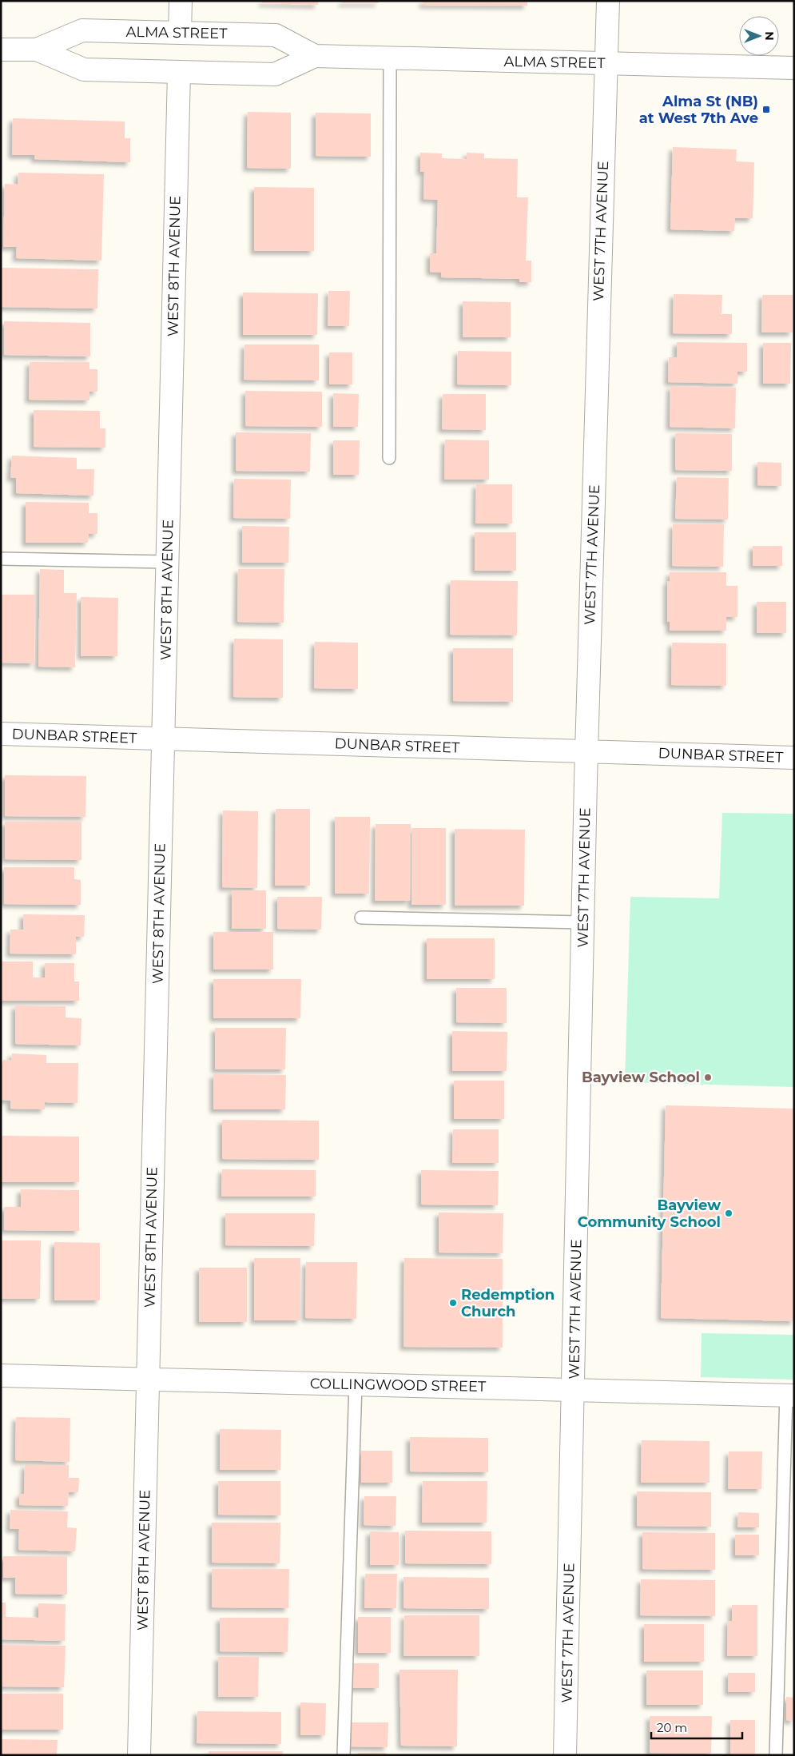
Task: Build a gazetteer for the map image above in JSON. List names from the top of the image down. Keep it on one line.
{"streets":{"street":["ALMA STREET","WEST 7TH AVENUE","WEST 8TH AVENUE","DUNBAR STREET","COLLINGWOOD STREET"]},"crossings":[["ALMA STREET","WEST 7TH AVENUE"],["ALMA STREET","WEST 8TH AVENUE"],["WEST 7TH AVENUE","DUNBAR STREET"],["WEST 7TH AVENUE","COLLINGWOOD STREET"],["WEST 8TH AVENUE","DUNBAR STREET"],["WEST 8TH AVENUE","COLLINGWOOD STREET"]],"places":{"transit":["Alma St (NB) at West 7th Ave"],"other":["Bayview School","Bayview Community School","Redemption Church"]},"scale_bar":"20 m","north":"right"}
